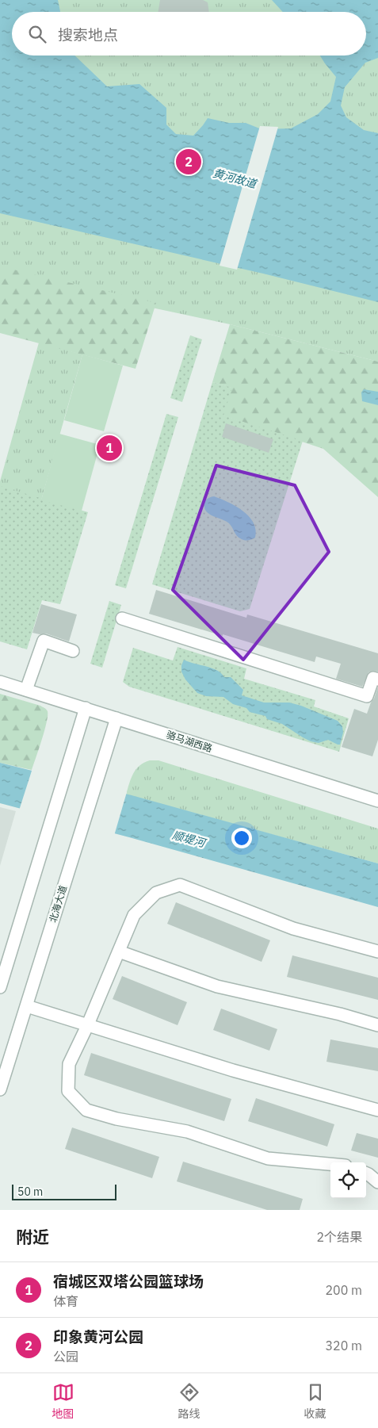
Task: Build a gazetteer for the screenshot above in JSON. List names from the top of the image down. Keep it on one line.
{"streets":{"street":["骆马湖西路","北海大道"]},"crossings":[["骆马湖西路","北海大道"]],"water":["黄河故道","顺堤河"],"scale_bar":"50 m","page":{"search":"搜索地点","pins":["2","1"],"scale":"50 m","heading":["附近","2个结果"],"list":[{"mark":"1","name":"宿城区双塔公园篮球场","note":"体育","value":"200 m"},{"mark":"2","name":"印象黄河公园","note":"公园","value":"320 m"}],"nav":["地图","路线","收藏"]}}
